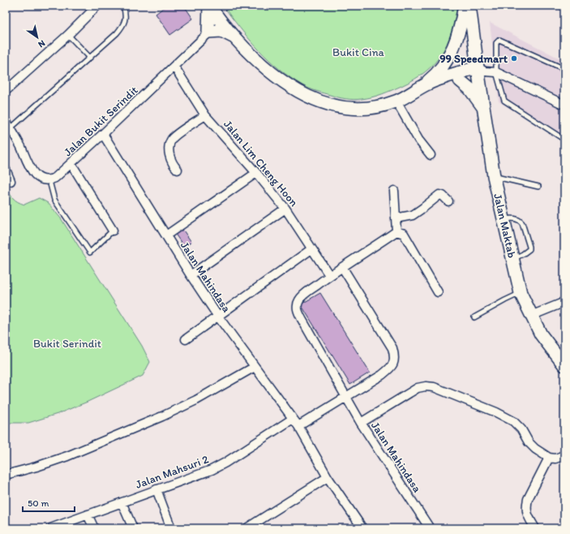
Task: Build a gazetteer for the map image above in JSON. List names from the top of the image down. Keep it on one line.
{"streets":{"main road":["Jalan Maktab"],"street":["Jalan Bukit Serindit","Jalan Lim Cheng Hoon","Jalan Mahindasa","Jalan Mahsuri 2"]},"crossings":[["Jalan Bukit Serindit","Jalan Lim Cheng Hoon"],["Jalan Bukit Serindit","Jalan Mahindasa"],["Jalan Lim Cheng Hoon","Jalan Mahindasa"],["Jalan Mahindasa","Jalan Mahsuri 2"]],"parks":["Bukit Cina","Bukit Serindit"],"places":["99 Speedmart"],"scale_bar":"50 m","north":"bottom right"}
